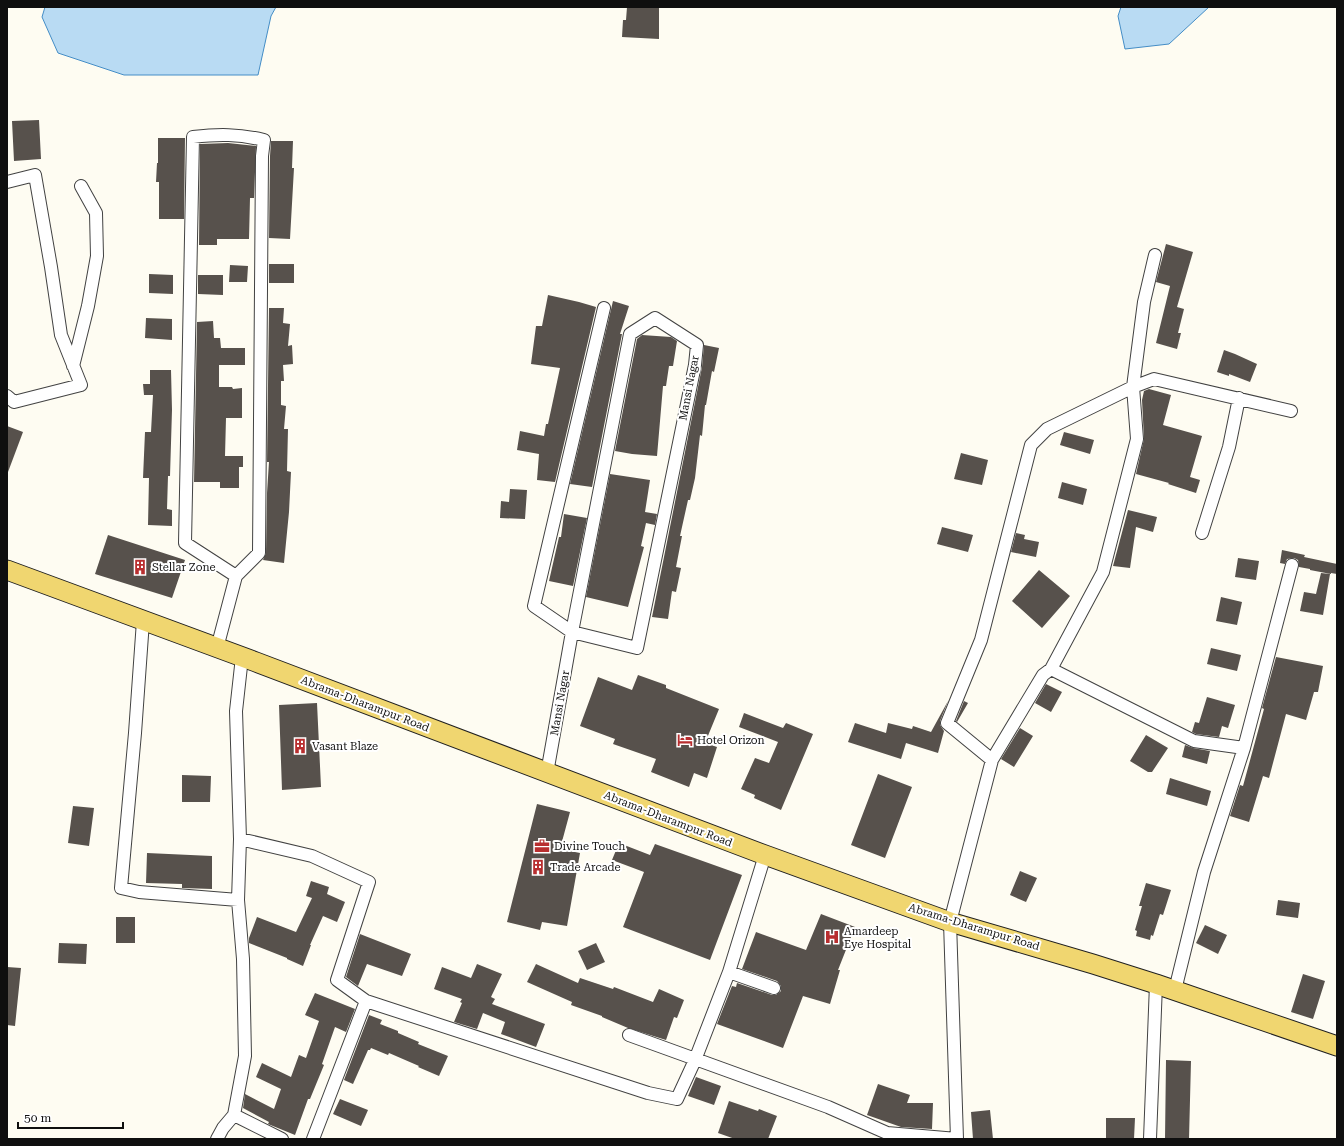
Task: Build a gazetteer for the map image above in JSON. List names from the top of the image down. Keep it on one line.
{"streets":{"main road":["Abrama-Dharampur Road"],"street":["Mansi Nagar"]},"crossings":[["Mansi Nagar","Abrama-Dharampur Road"]],"places":{"building":["Stellar Zone","Vasant Blaze","Trade Arcade"],"hotel":["Hotel Orizon"],"office":["Divine Touch"],"hospital":["Amardeep Eye Hospital"]},"scale_bar":"50 m"}
